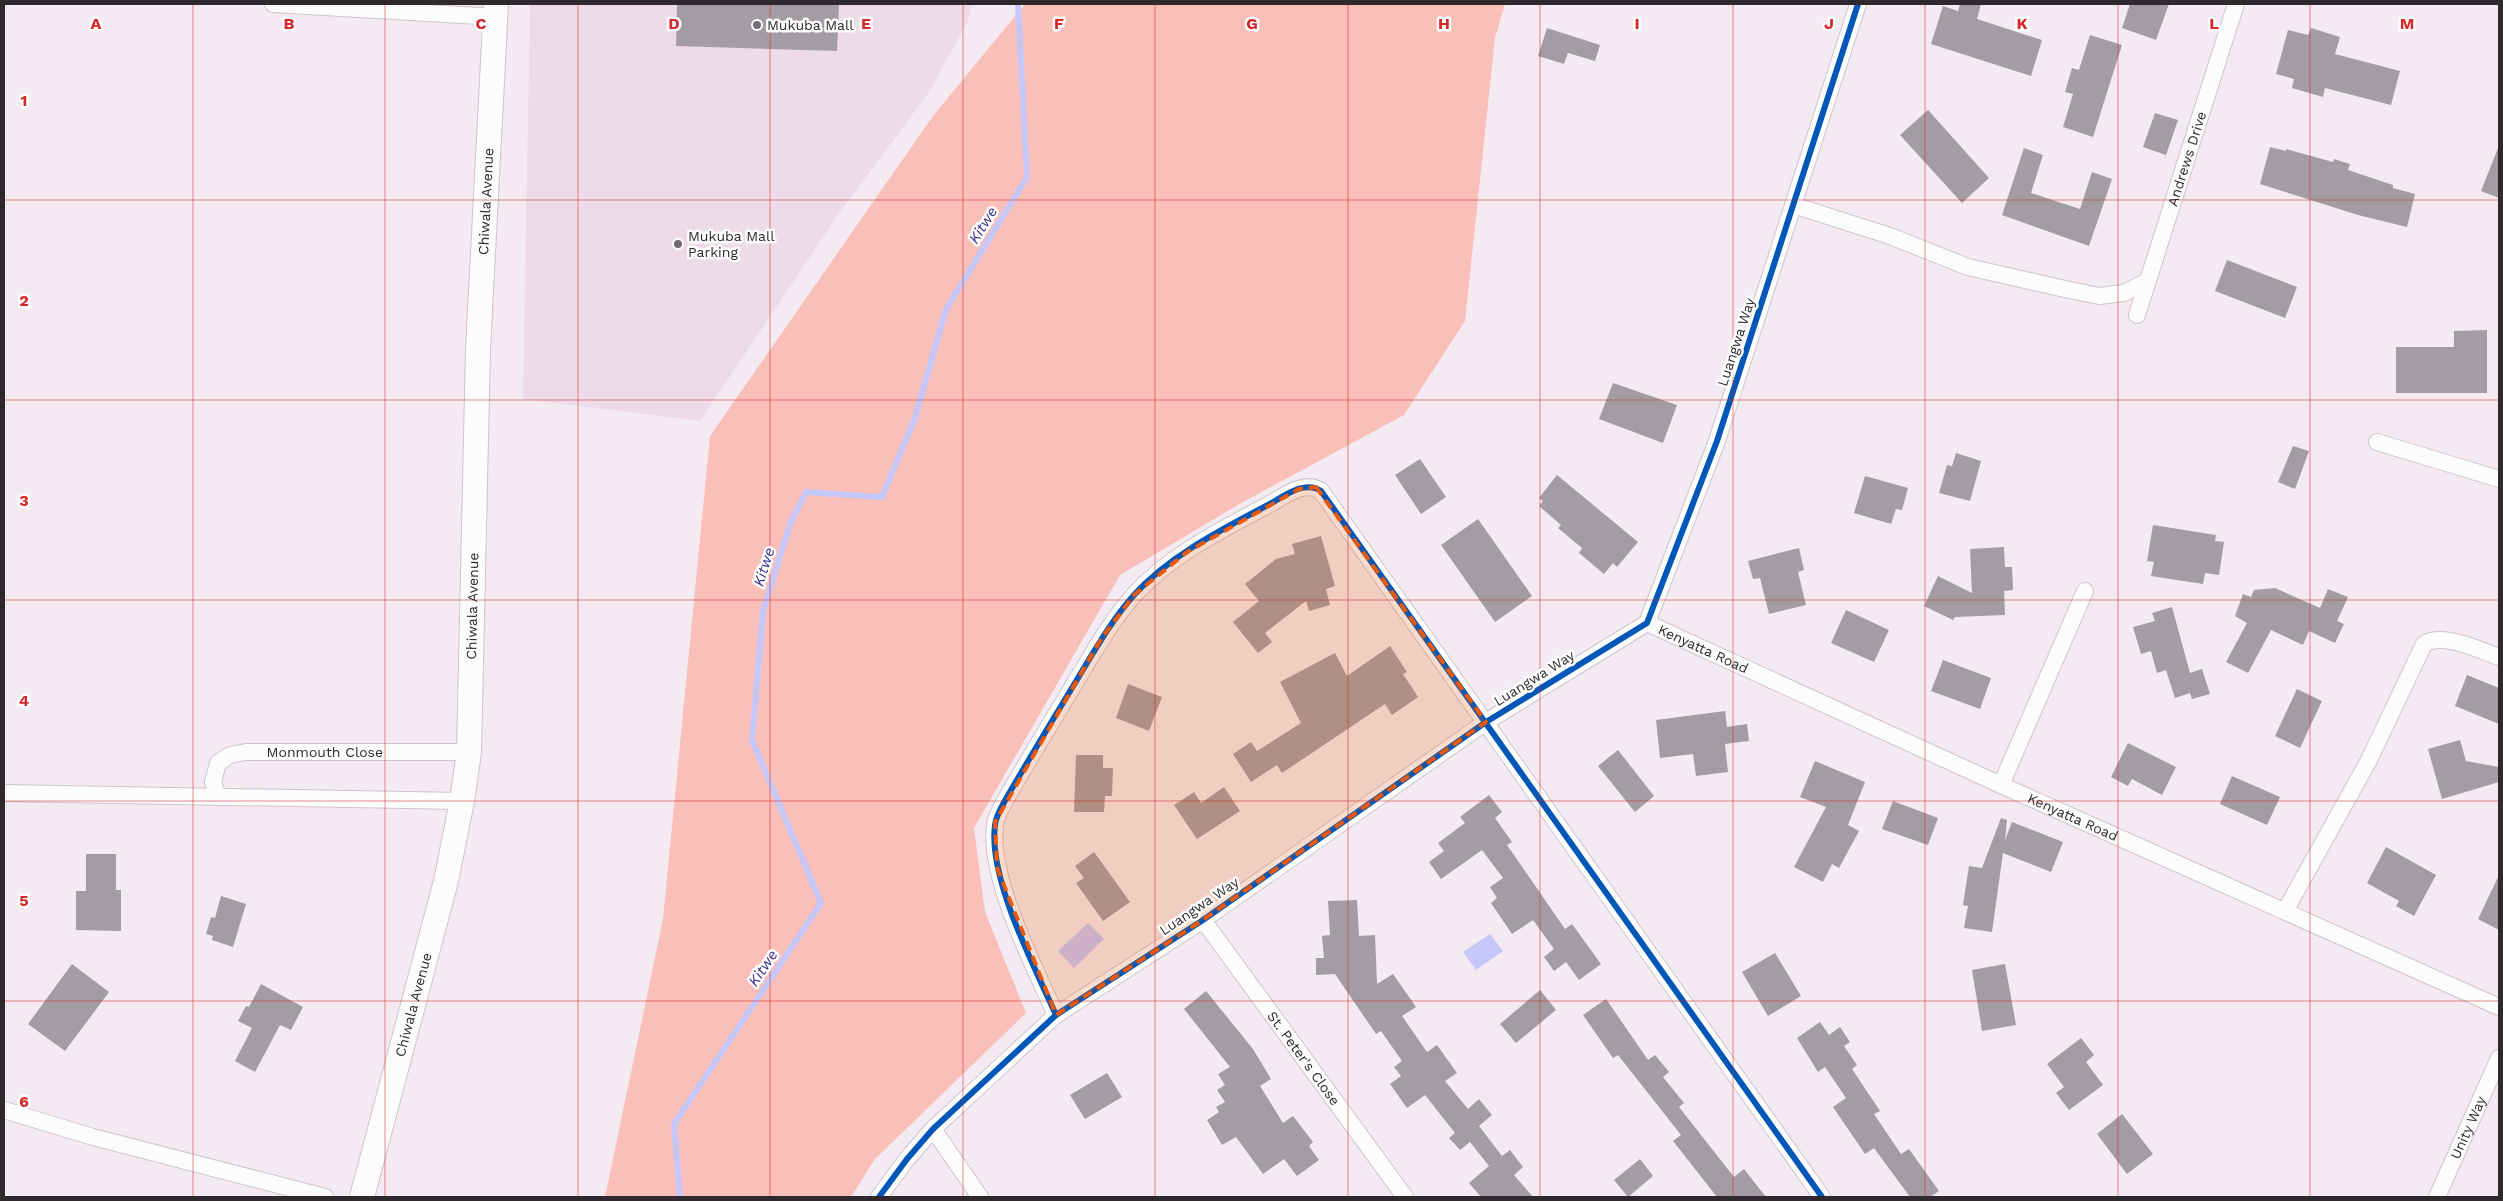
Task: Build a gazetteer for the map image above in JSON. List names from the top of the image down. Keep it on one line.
{"streets":{"main road":["Chiwala Avenue"],"street":["Andrews Drive","Luangwa Way","Kenyatta Road","Monmouth Close","St. Peter's Close","Unity Way"]},"crossings":[["Chiwala Avenue","Monmouth Close"],["Luangwa Way","Kenyatta Road"],["Luangwa Way","St. Peter's Close"]],"water":["Kitwe"],"places":["Mukuba Mall","Mukuba Mall Parking"],"grid":{"columns":["A","B","C","D","E","F","G","H","I","J","K","L","M"],"rows":["1","2","3","4","5","6"]}}
